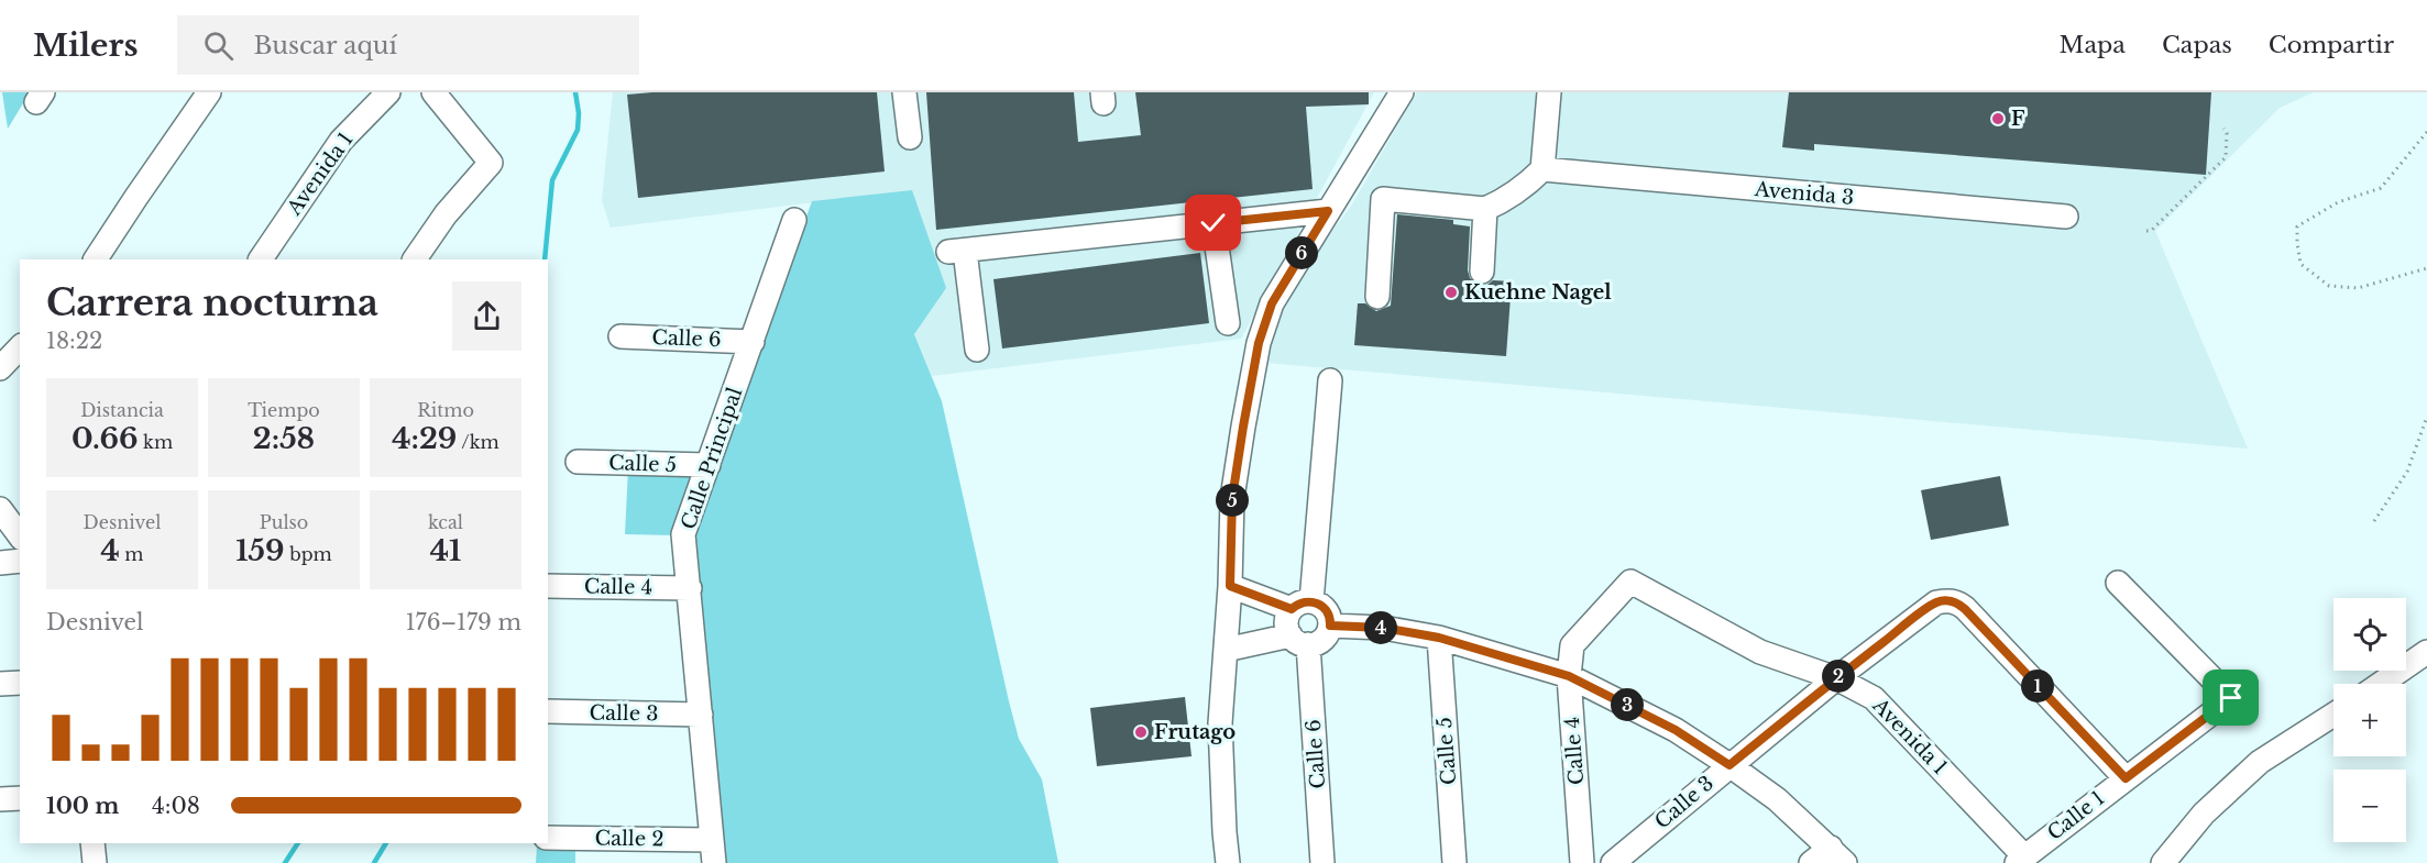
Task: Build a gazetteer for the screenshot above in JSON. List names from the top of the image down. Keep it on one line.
{"streets":{"street":["Avenida 1","Avenida 3","Calle 6","Calle Principal","Calle 5","Calle 4","Calle 3","Calle 1","Calle 2"]},"crossings":[["Avenida 1","Calle 4"],["Avenida 1","Calle 3"],["Avenida 1","Calle 1"],["Calle 6","Calle Principal"],["Calle Principal","Calle 5"],["Calle Principal","Calle 4"],["Calle Principal","Calle 3"],["Calle Principal","Calle 2"],["Calle 3","Calle 1"]],"places":["F","Kuehne Nagel","Frutago"],"page":{"header":"Milers","search":"Buscar aquí","nav":["Mapa","Capas","Compartir"],"pins":["6","5","4","2","1","3"],"heading":["Carrera nocturna","18:22"],"stats":[["Distancia","0.66 km"],["Tiempo","2:58"],["Ritmo","4:29 /km"],["Desnivel","4 m"],["Pulso","159 bpm"],["kcal","41"]],"chart":["Desnivel","176–179 m"],"map_buttons":["+","−"],"list":[{"name":"100 m","note":"4:08"}]}}
